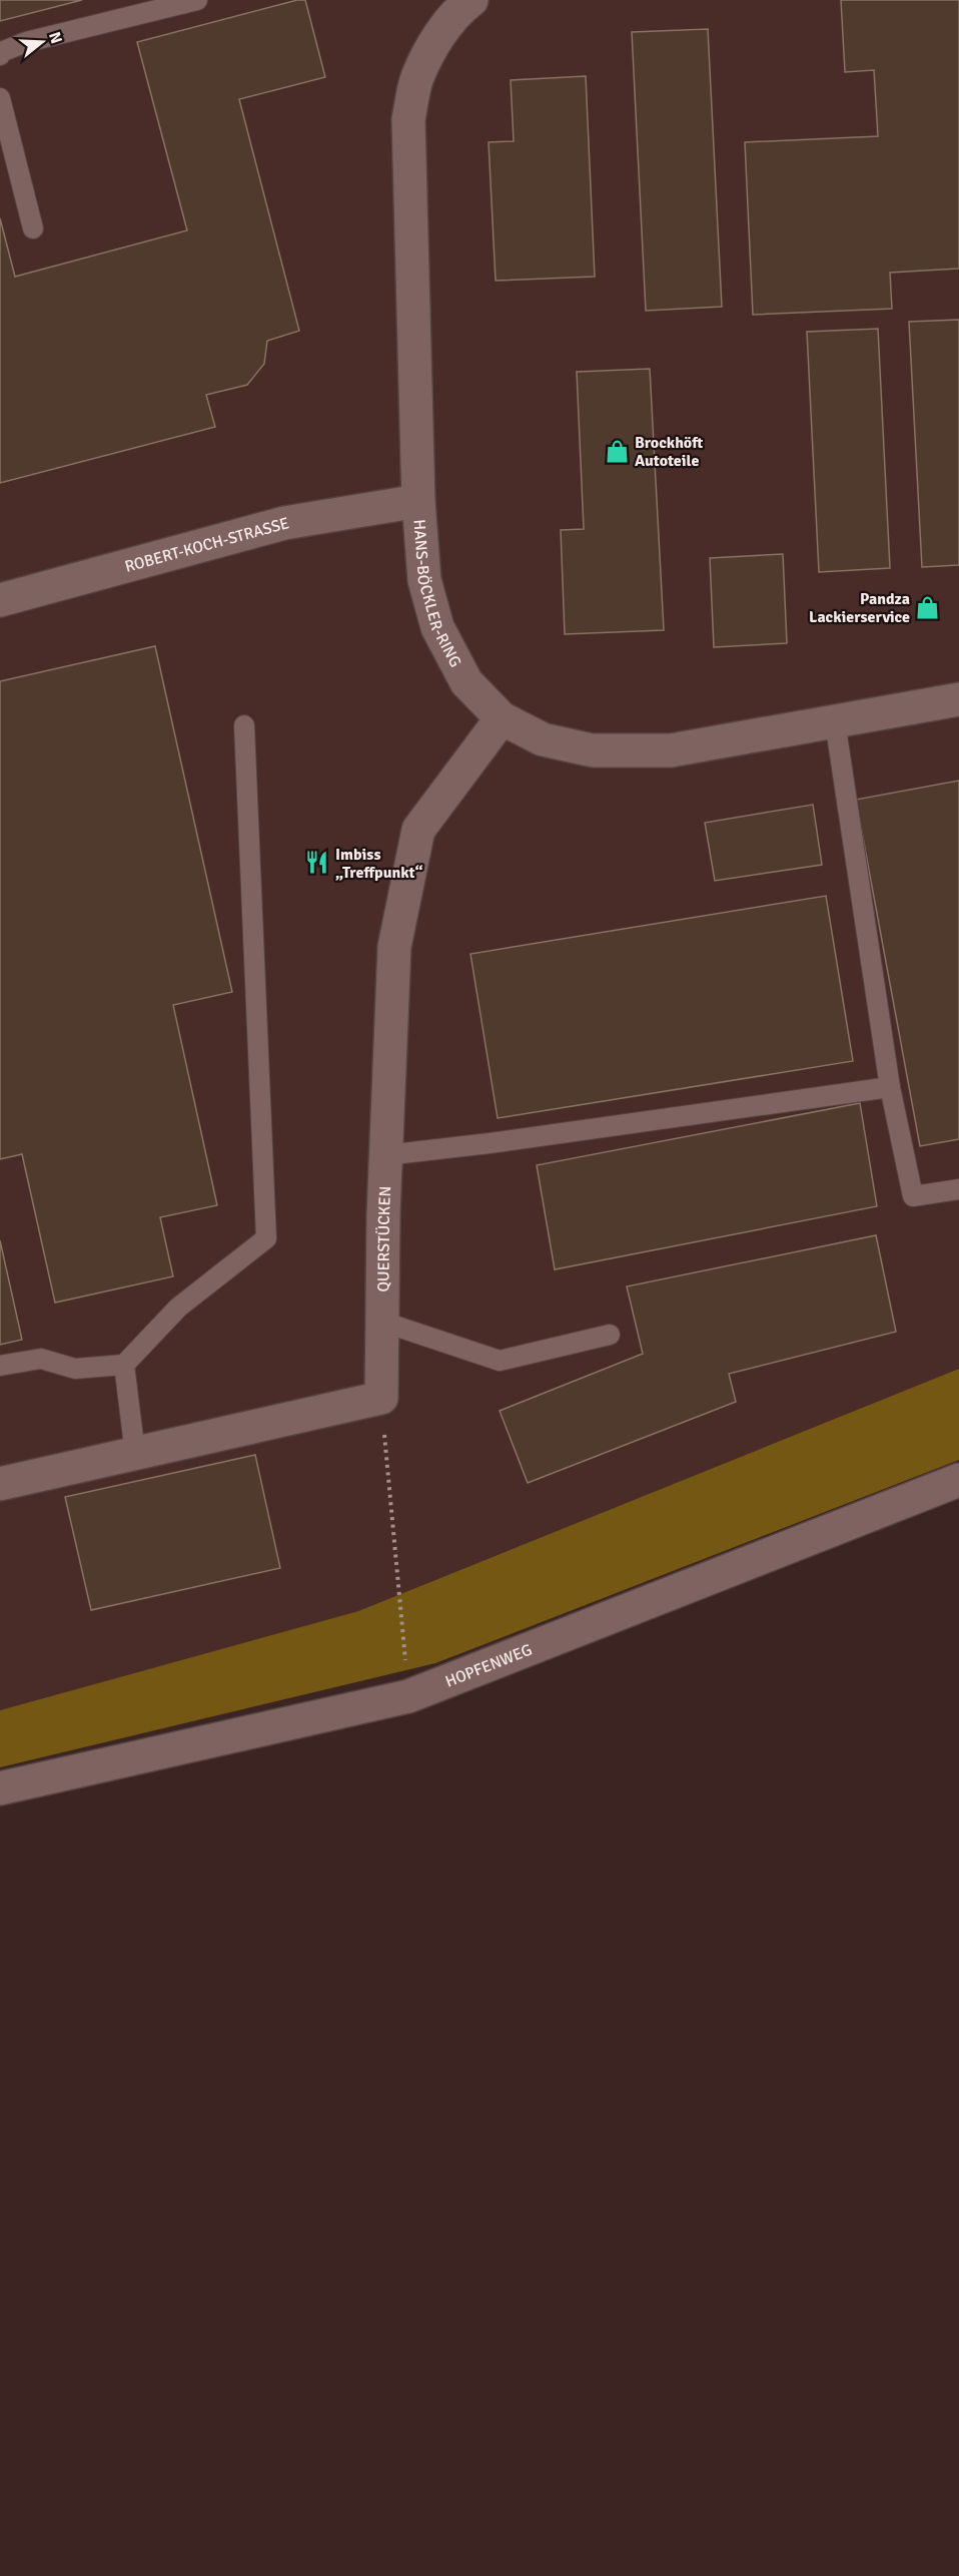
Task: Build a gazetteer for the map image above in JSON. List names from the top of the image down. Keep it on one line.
{"streets":{"street":["ROBERT-KOCH-STRASSE","HANS-BÖCKLER-RING","QUERSTÜCKEN","HOPFENWEG"]},"crossings":[["ROBERT-KOCH-STRASSE","HANS-BÖCKLER-RING"],["HANS-BÖCKLER-RING","QUERSTÜCKEN"]],"places":{"shop":["Brockhöft Autoteile","Pandza Lackierservice"],"restaurant":["Imbiss „Treffpunkt“"]},"north":"right"}
